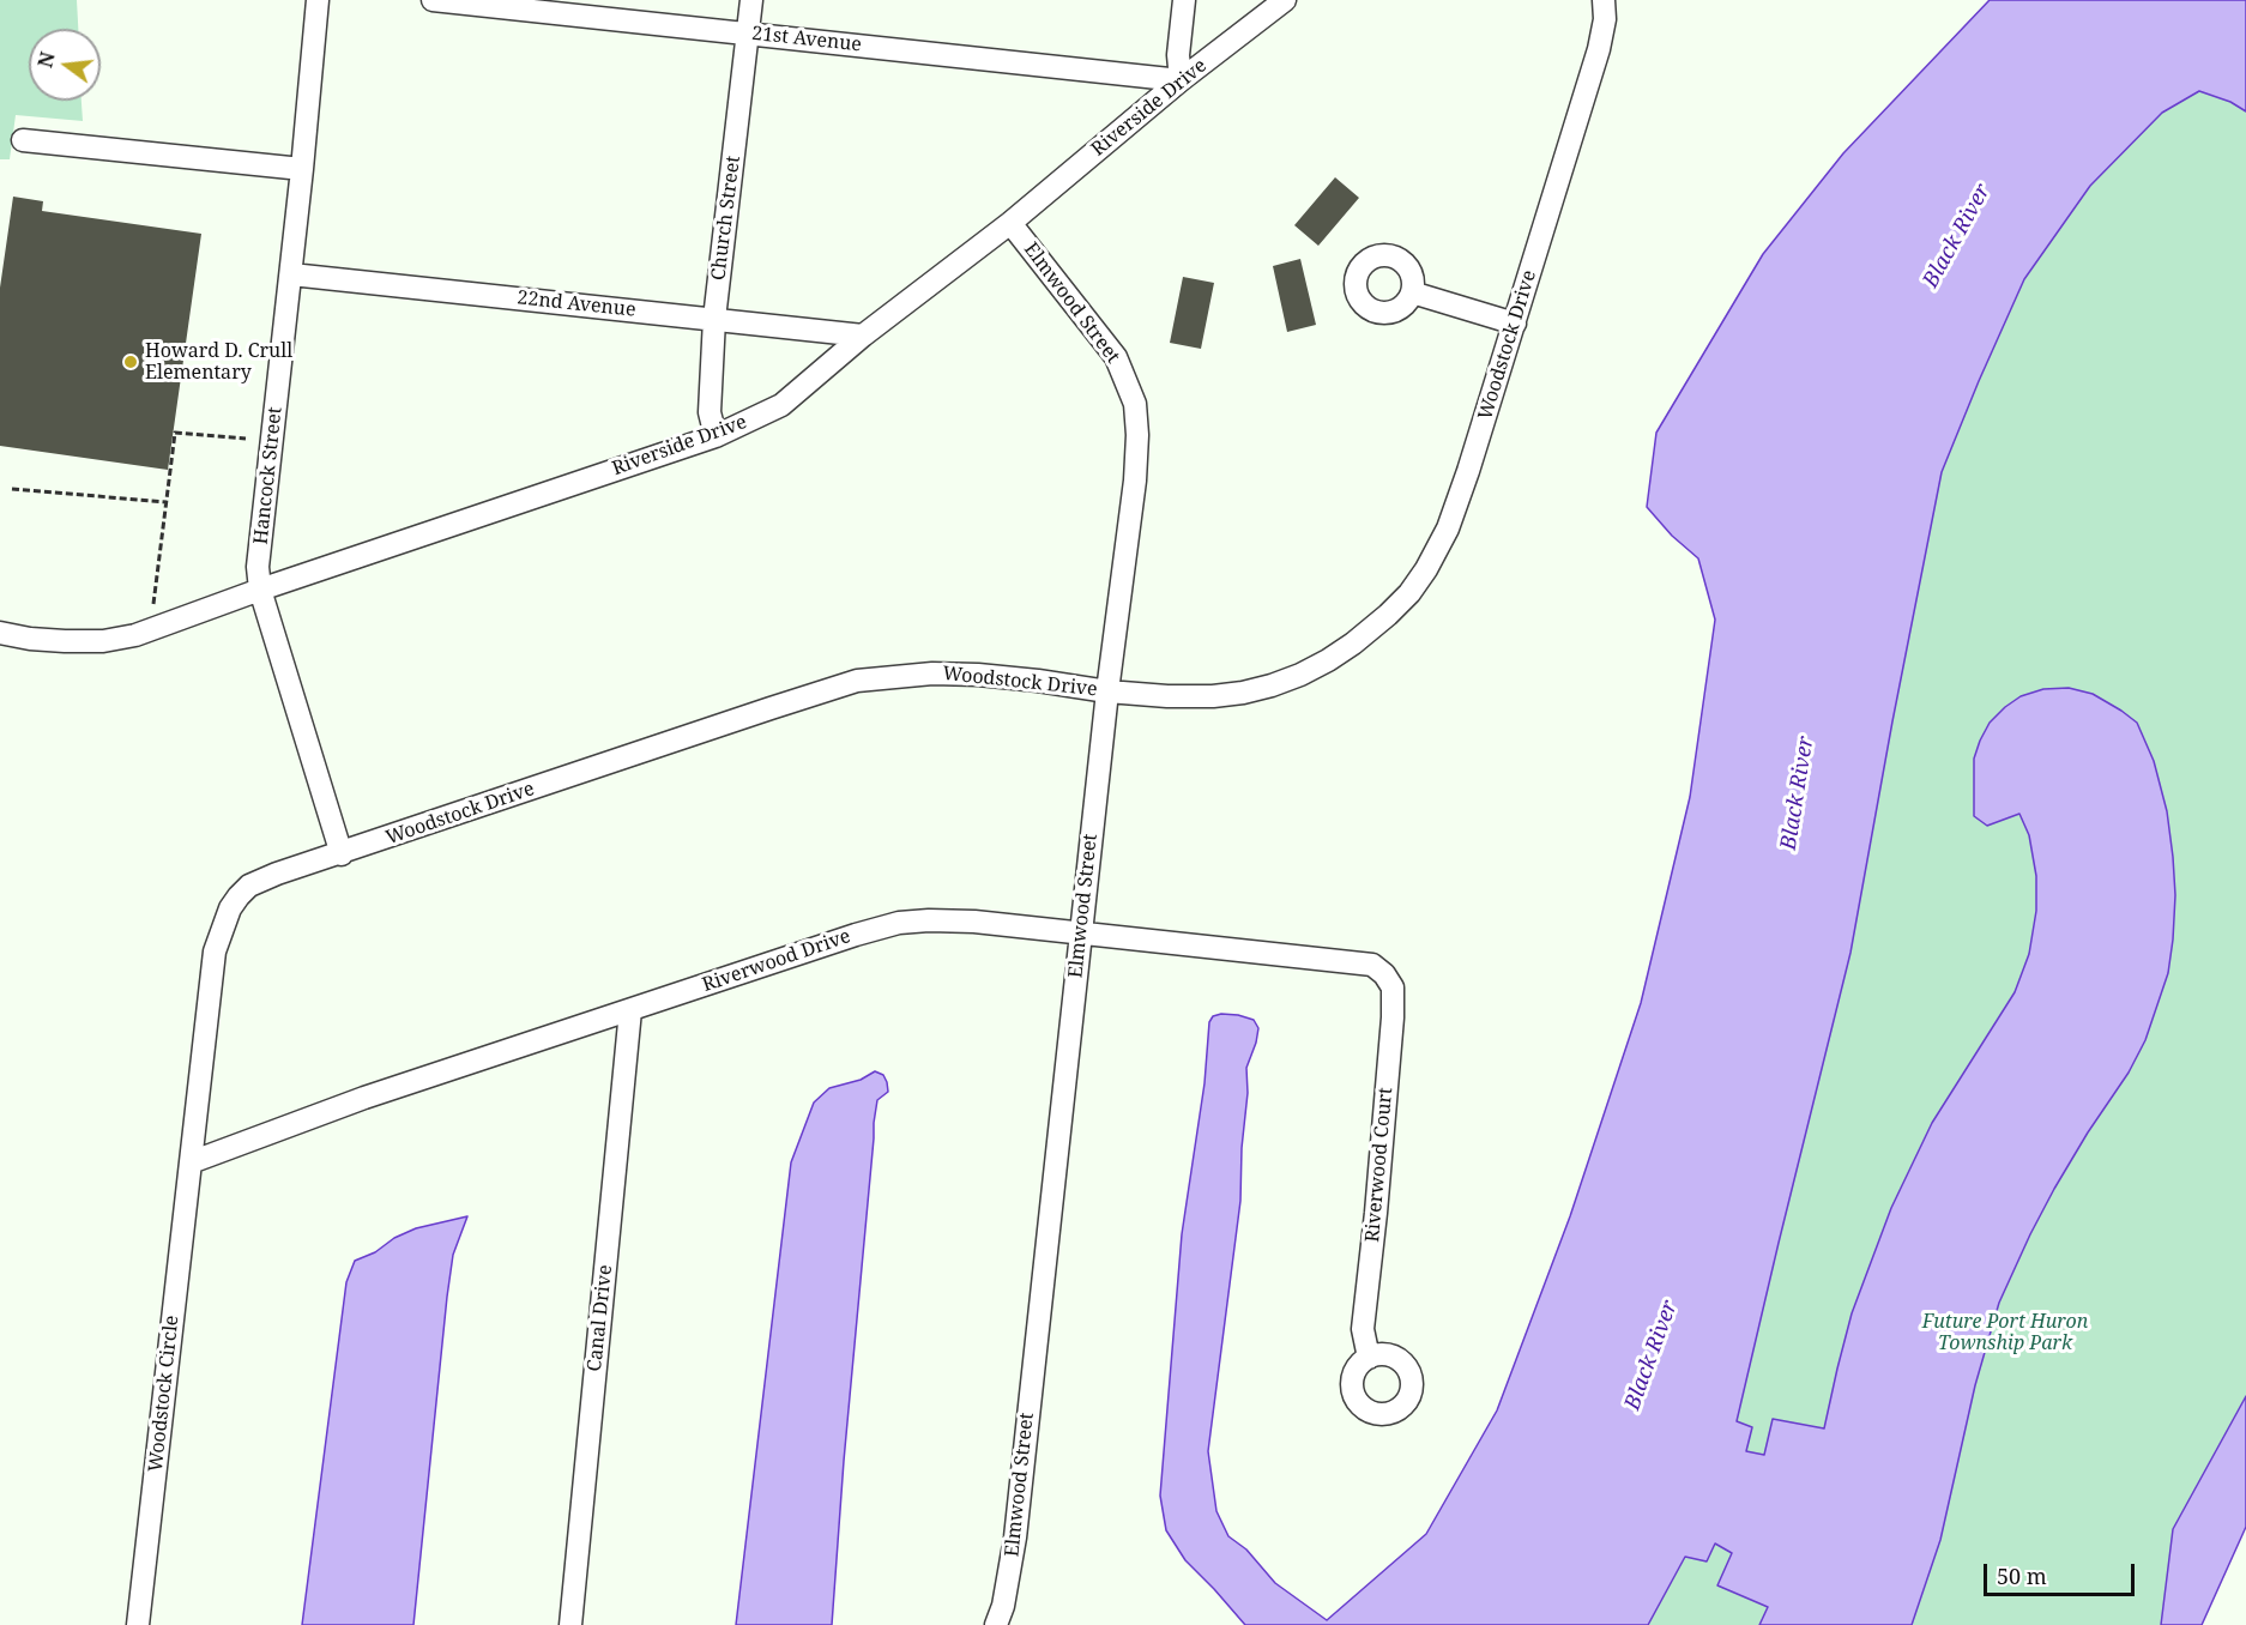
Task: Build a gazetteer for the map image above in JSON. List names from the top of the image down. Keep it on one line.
{"streets":{"street":["21st Avenue","Riverside Drive","Church Street","Elmwood Street","22nd Avenue","Woodstock Drive","Hancock Street","Riverwood Drive","Riverwood Court","Canal Drive","Woodstock Circle"]},"crossings":[["21st Avenue","Riverside Drive"],["21st Avenue","Church Street"],["Riverside Drive","Church Street"],["Riverside Drive","Elmwood Street"],["Riverside Drive","22nd Avenue"],["Riverside Drive","Hancock Street"],["Church Street","22nd Avenue"],["Elmwood Street","Woodstock Drive"],["Elmwood Street","Riverwood Drive"],["22nd Avenue","Hancock Street"],["Woodstock Drive","Hancock Street"],["Woodstock Drive","Riverwood Drive"],["Woodstock Drive","Woodstock Circle"],["Riverwood Drive","Riverwood Court"],["Riverwood Drive","Canal Drive"],["Riverwood Drive","Woodstock Circle"]],"water":["Black River"],"parks":["Future Port Huron Township Park"],"places":["Howard D. Crull Elementary"],"scale_bar":"50 m","north":"left"}
